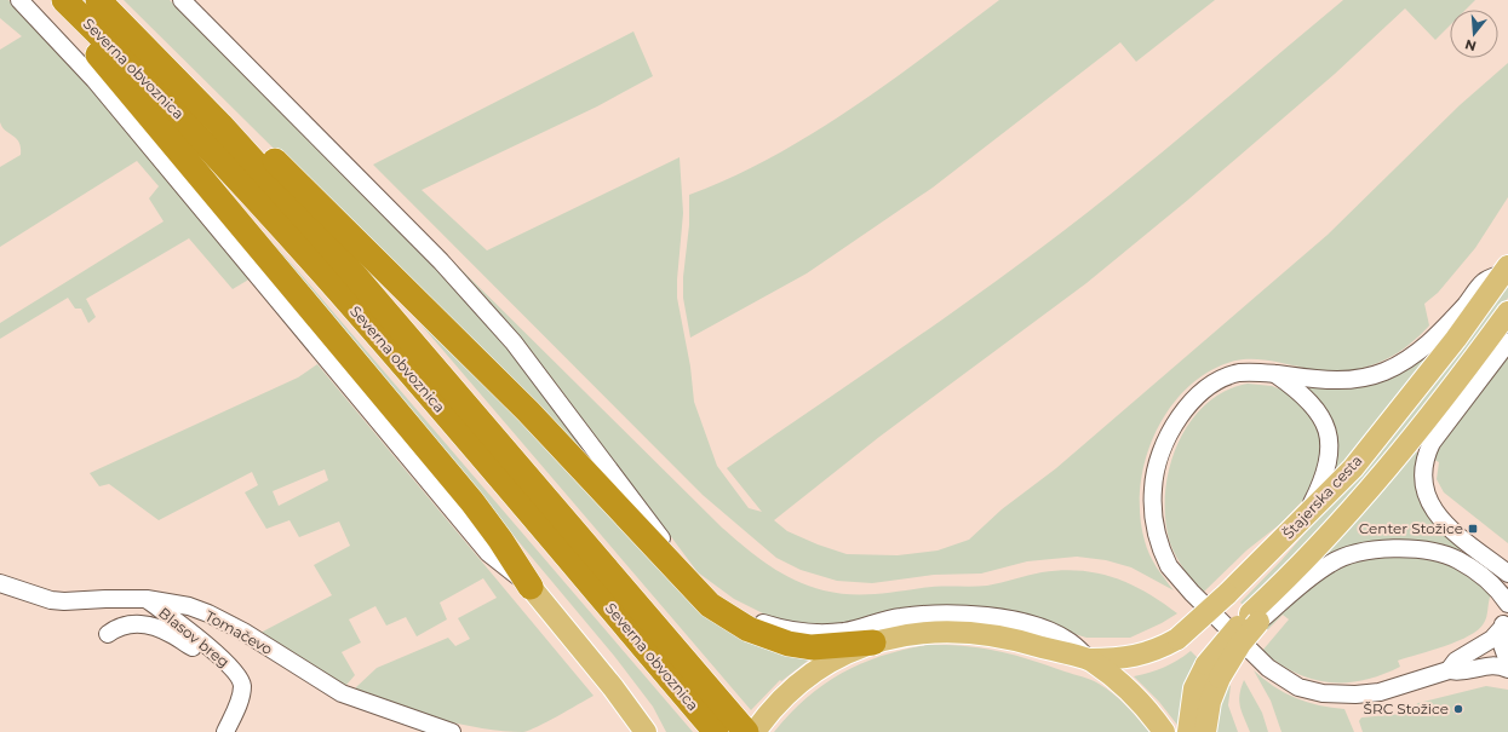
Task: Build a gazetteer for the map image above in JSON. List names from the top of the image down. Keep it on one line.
{"streets":{"highway":["Severna obvoznica"],"main road":["Štajerska cesta"],"street":["Tomačevo","Blasov breg"]},"crossings":[["Tomačevo","Blasov breg"]],"places":{"transit":["Center Stožice"],"other":["ŠRC Stožice"]},"north":"bottom"}
